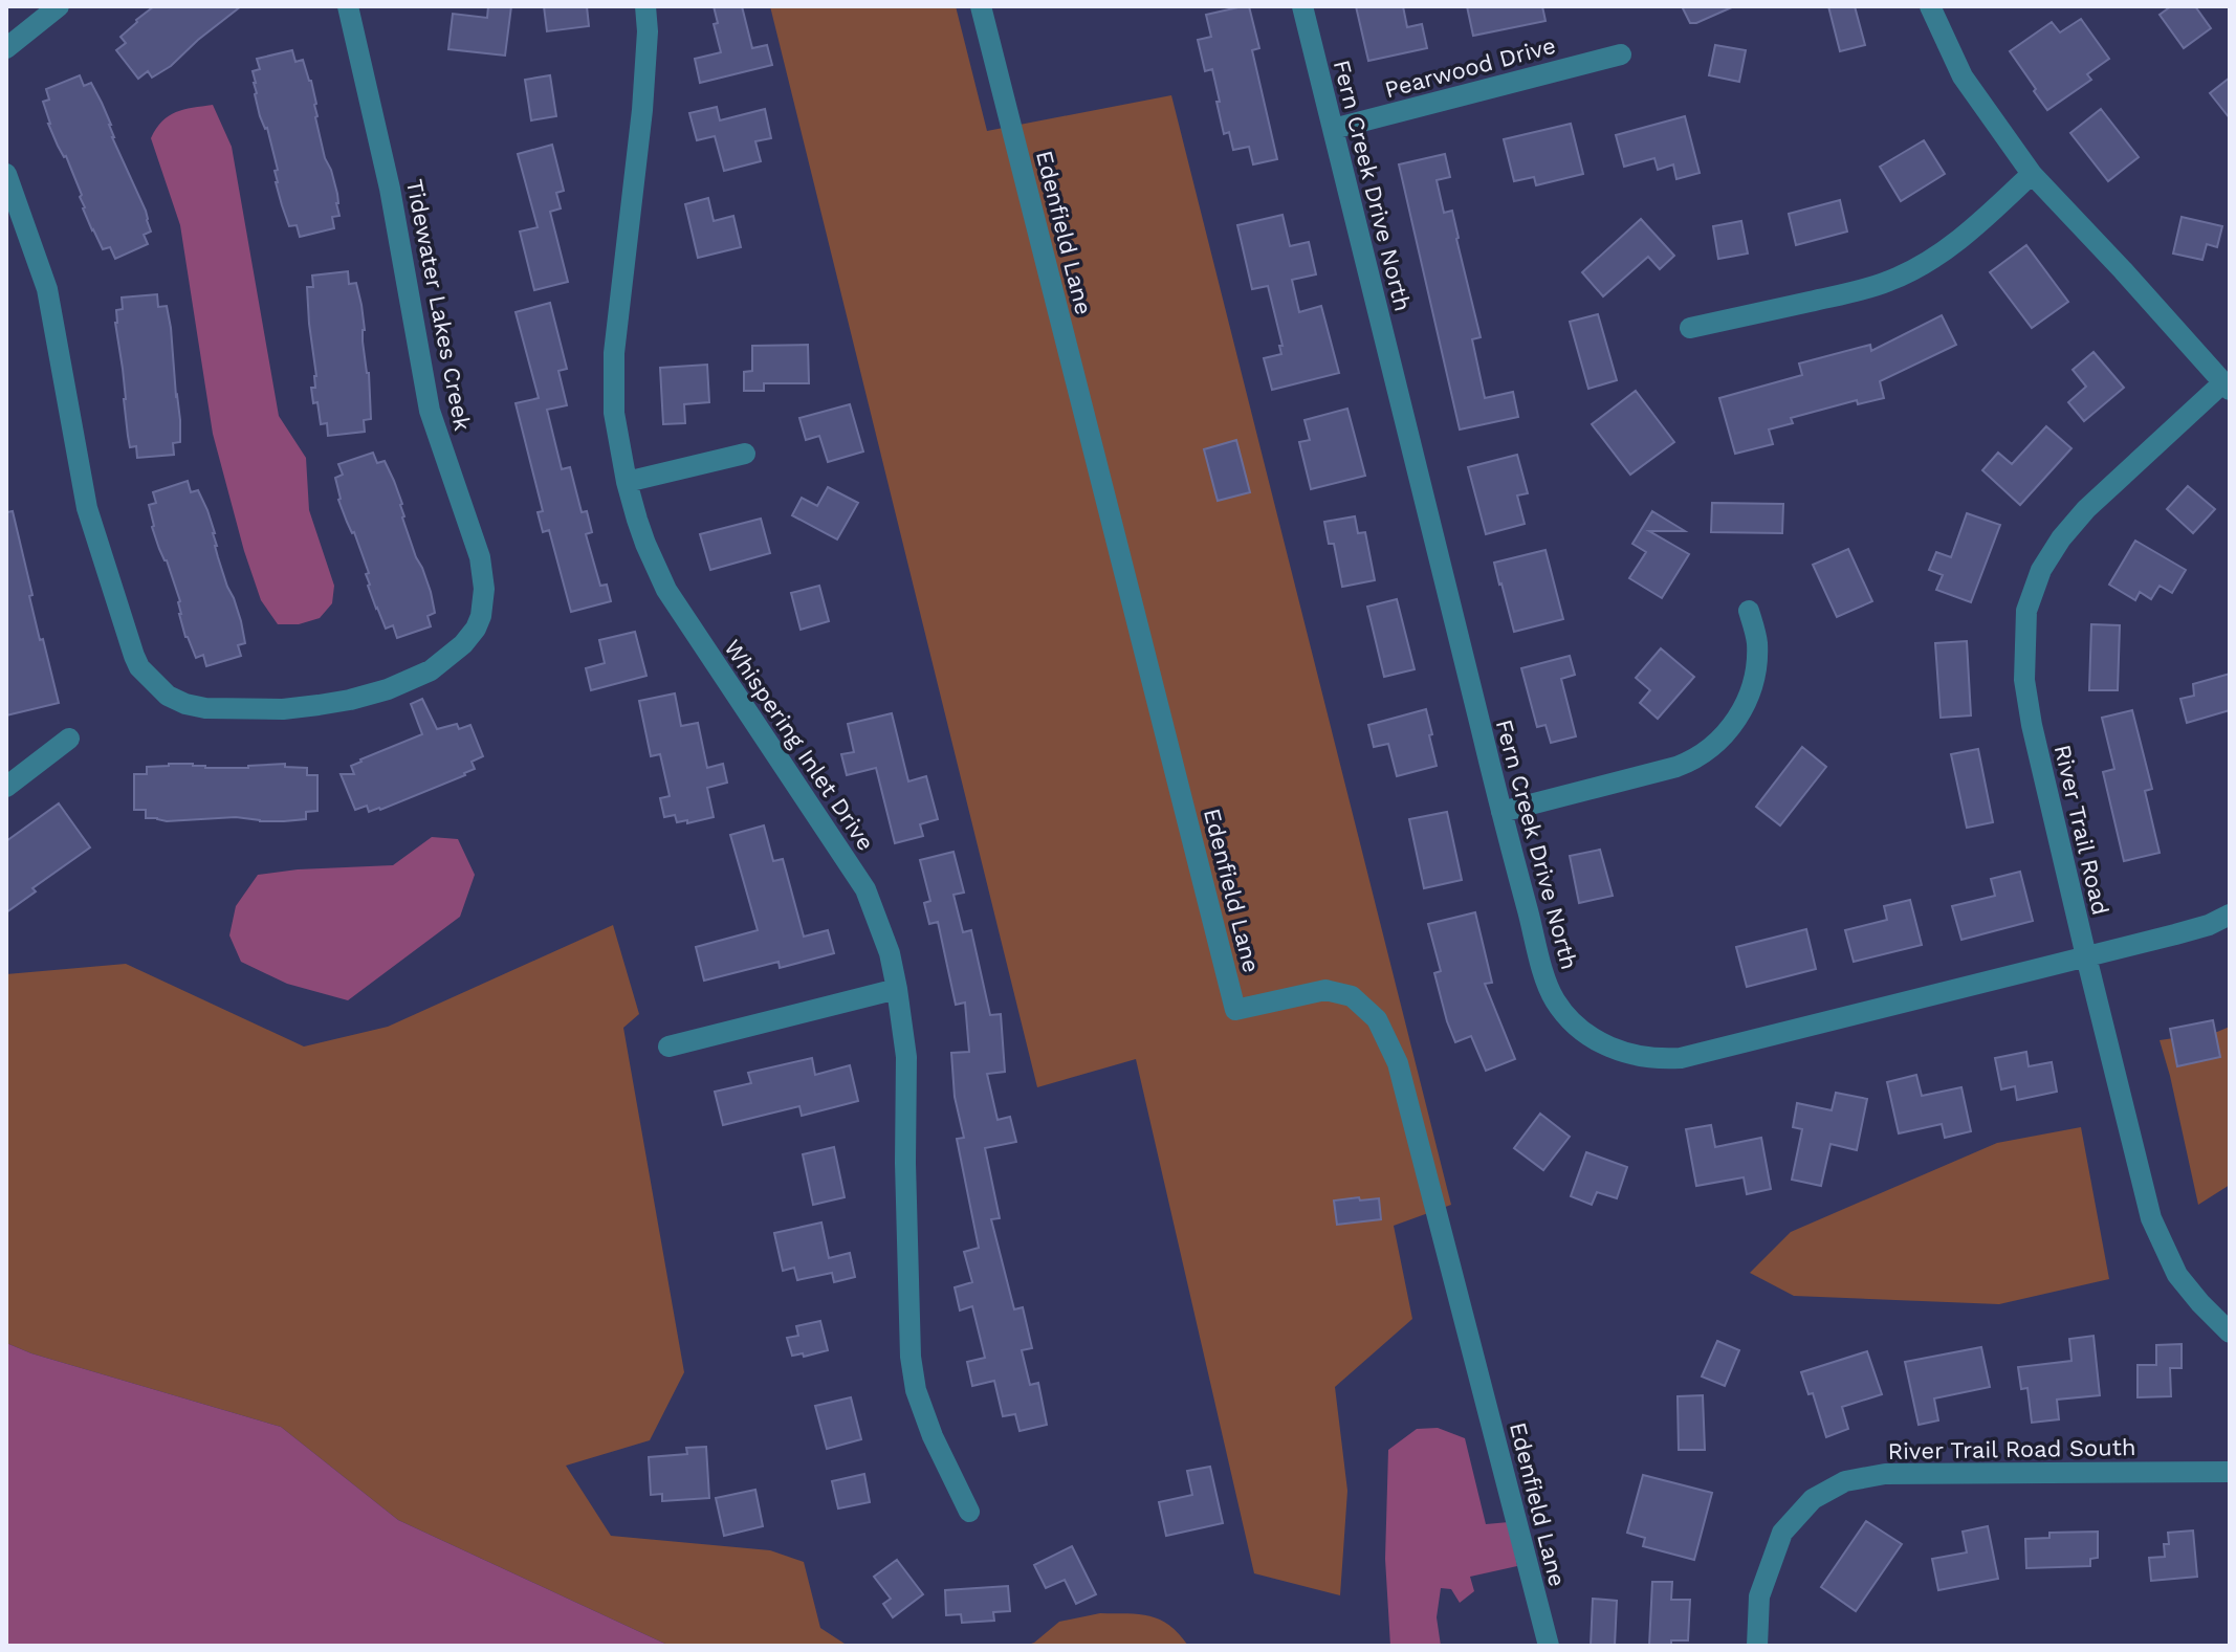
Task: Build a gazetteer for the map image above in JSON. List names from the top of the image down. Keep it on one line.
{"streets":{"street":["Pearwood Drive","Fern Creek Drive North","Edenfield Lane","Tidewater Lakes Creek","Whispering Inlet Drive","River Trail Road","River Trail Road South"]},"crossings":[["Pearwood Drive","Fern Creek Drive North"],["Fern Creek Drive North","River Trail Road"]]}
